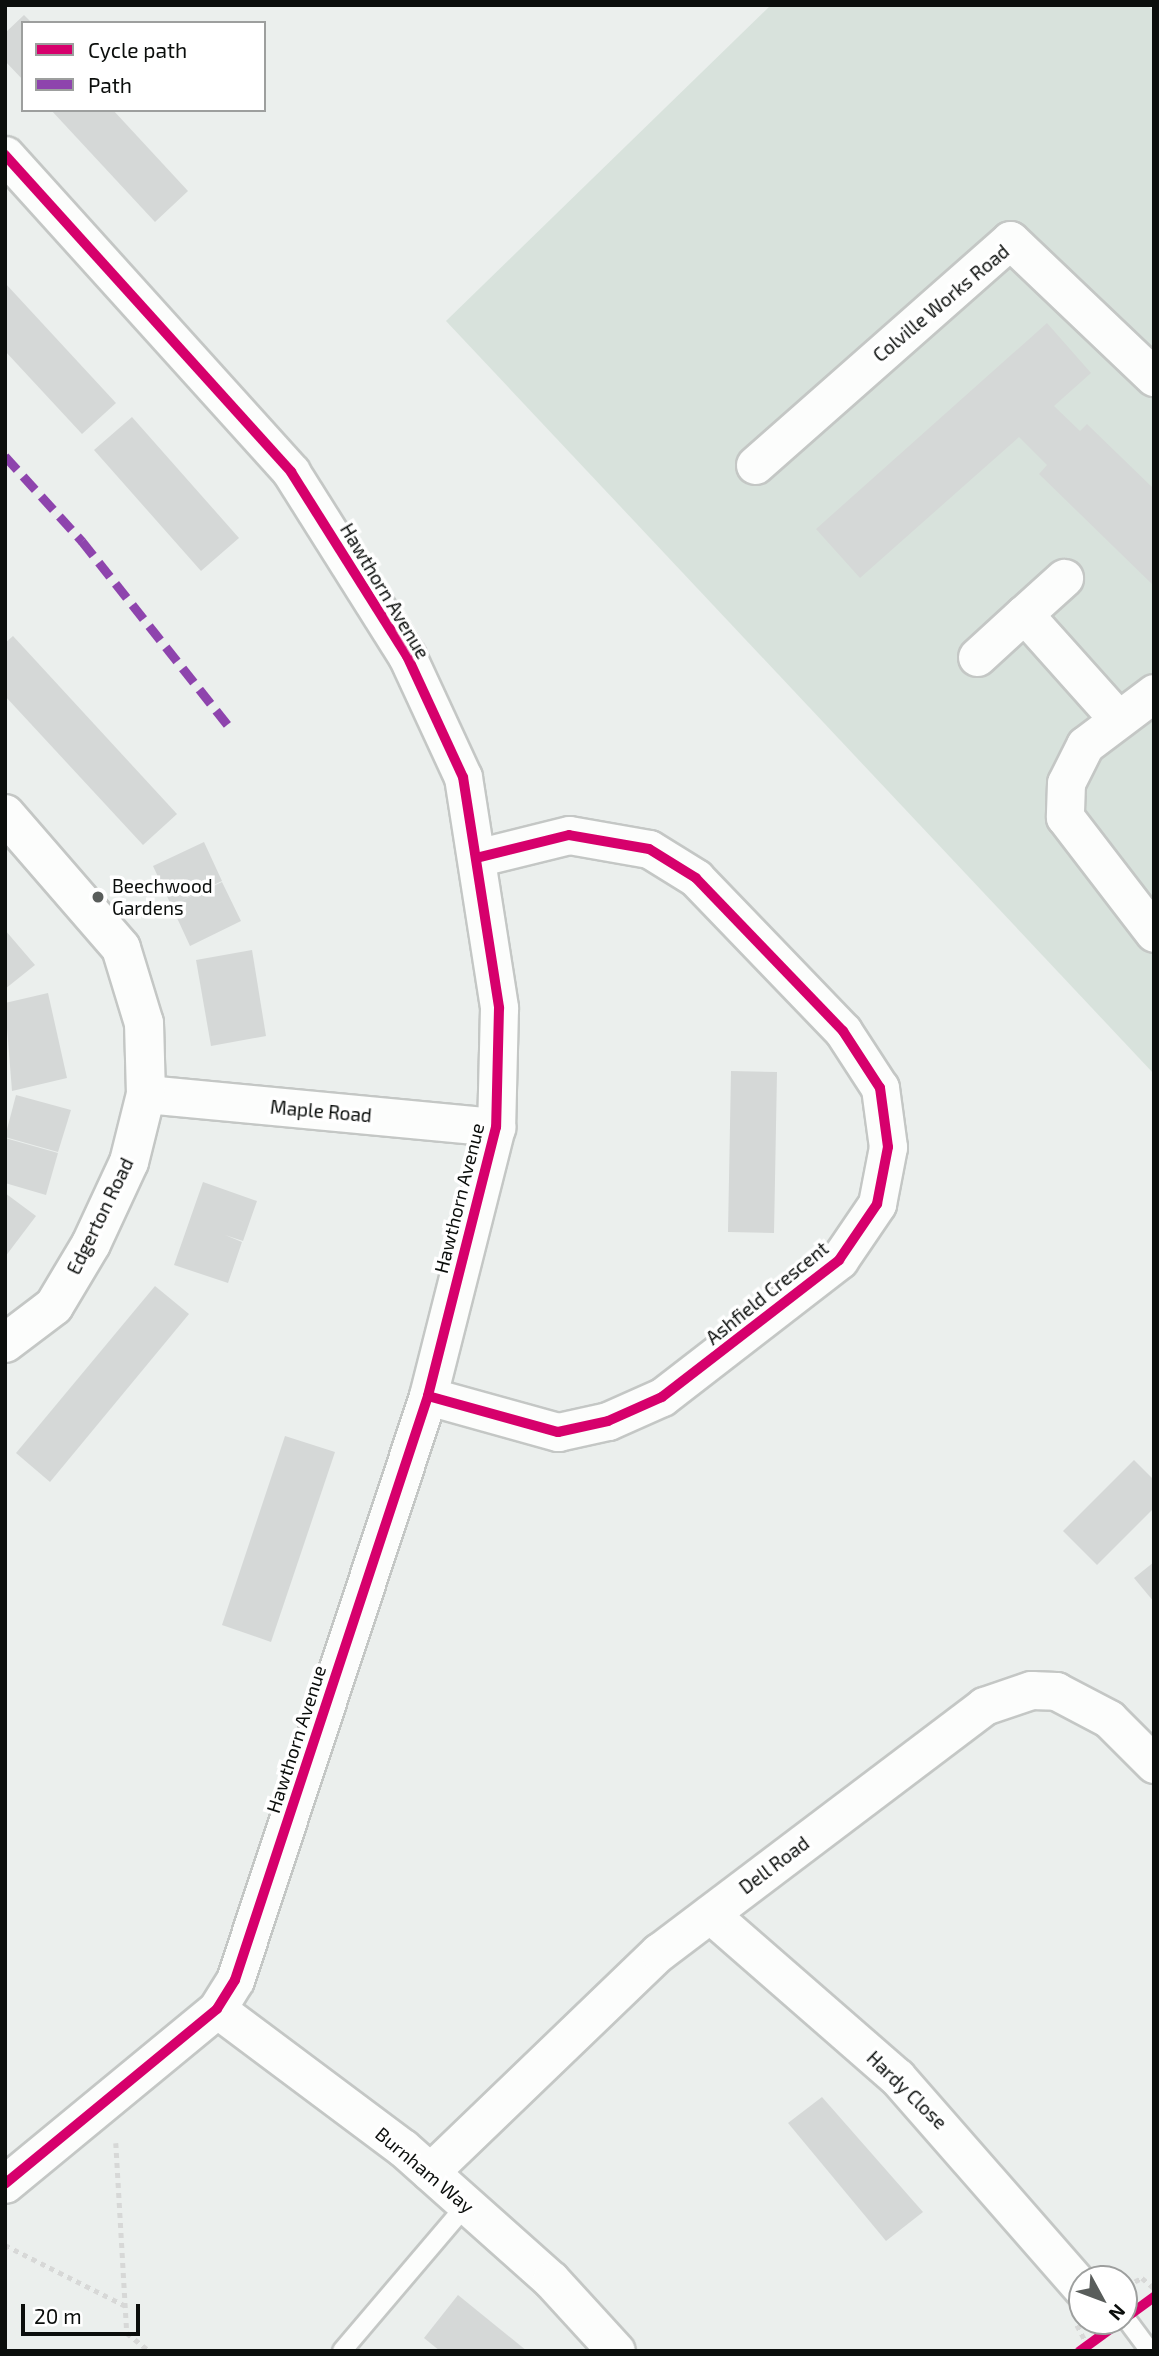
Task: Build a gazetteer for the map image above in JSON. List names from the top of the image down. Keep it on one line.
{"streets":{"street":["Colville Works Road","Hawthorn Avenue","Maple Road","Edgerton Road","Ashfield Crescent","Dell Road","Hardy Close","Burnham Way"]},"crossings":[["Hawthorn Avenue","Maple Road"],["Hawthorn Avenue","Ashfield Crescent"],["Hawthorn Avenue","Burnham Way"],["Maple Road","Edgerton Road"],["Dell Road","Hardy Close"],["Dell Road","Burnham Way"]],"places":["Beechwood Gardens"],"legend":["Cycle path","Path"],"scale_bar":"20 m","north":"bottom right"}
